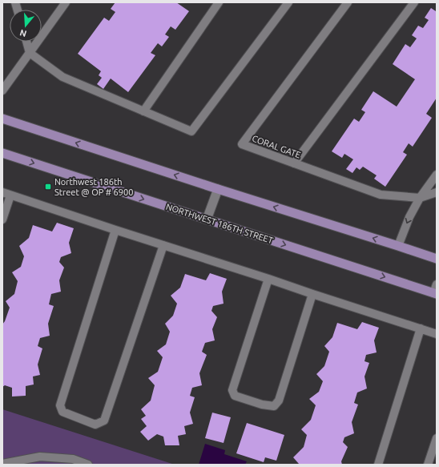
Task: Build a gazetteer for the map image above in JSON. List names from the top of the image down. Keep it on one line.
{"streets":{"main road":["NORTHWEST 186TH STREET"],"lane":["CORAL GATE"]},"places":{"transit":["Northwest 186th Street @ OP # 6900"]},"north":"bottom"}
